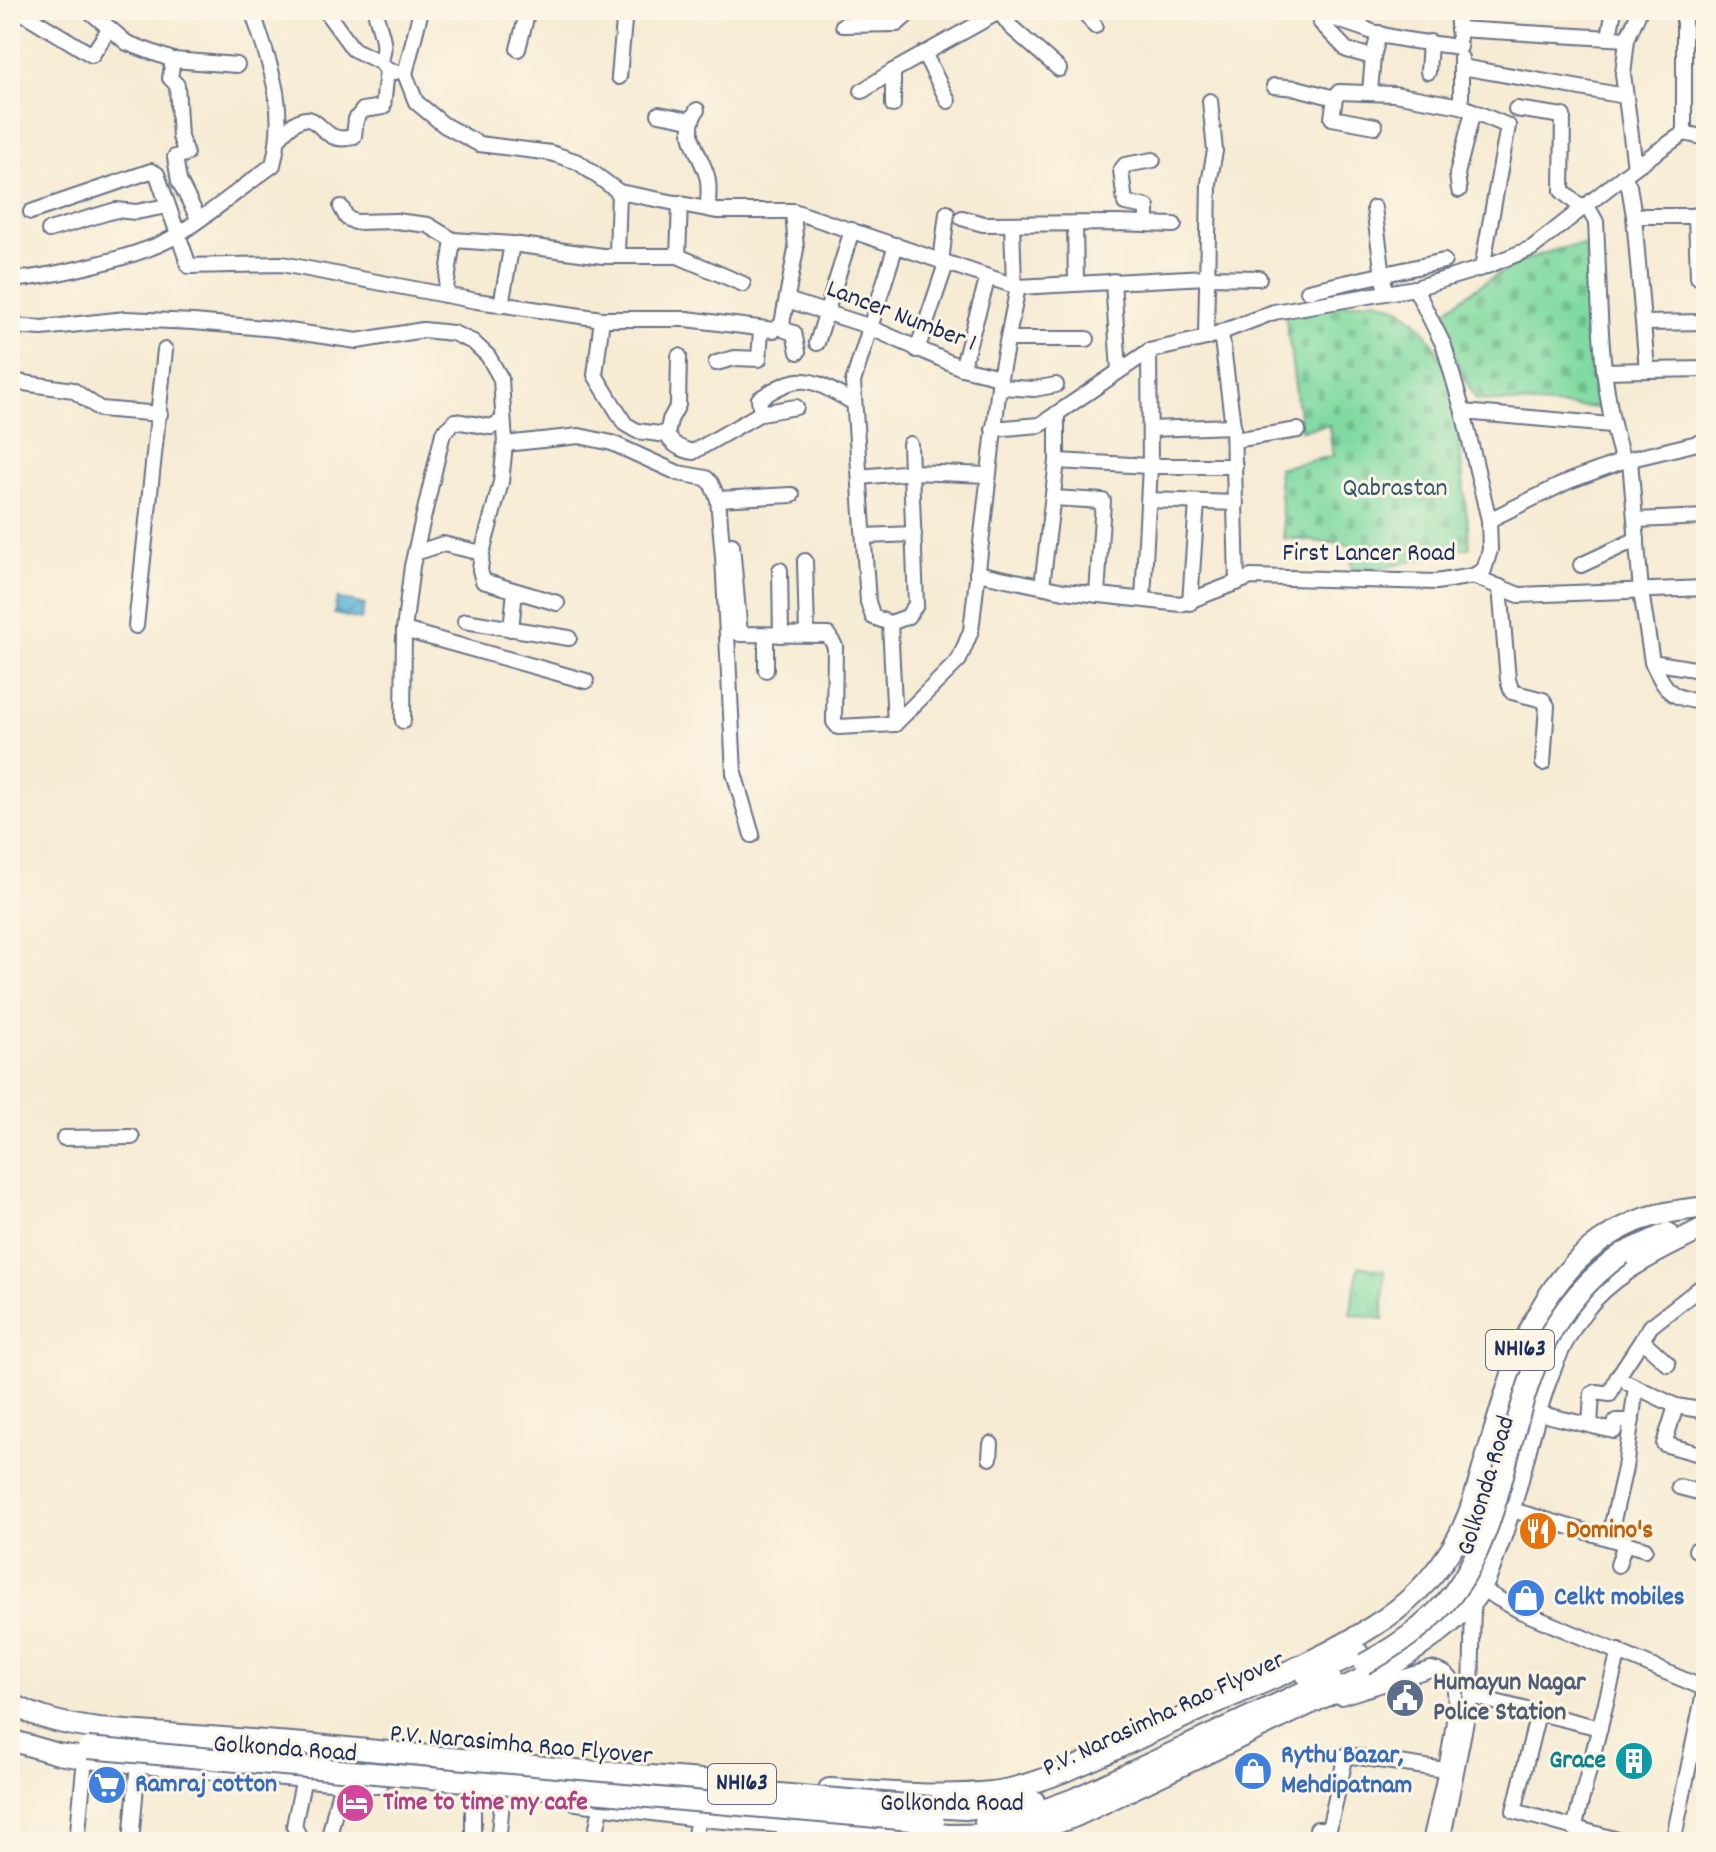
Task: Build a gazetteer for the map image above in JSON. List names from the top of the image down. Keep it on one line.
{"streets":{"highway":["NH163","Golkonda Road","P.V. Narasimha Rao Flyover"],"street":["Lancer Number 1","First Lancer Road"]},"crossings":[["Golkonda Road","P.V. Narasimha Rao Flyover"]],"parks":["Qabrastan"],"places":{"restaurant":["Domino's"],"shop":["Celkt mobiles","Rythu Bazar, Mehdipatnam"],"public building":["Humayun Nagar Police Station"],"building":["Grace"],"supermarket":["Ramraj cotton"],"hotel":["Time to time my cafe"]}}
